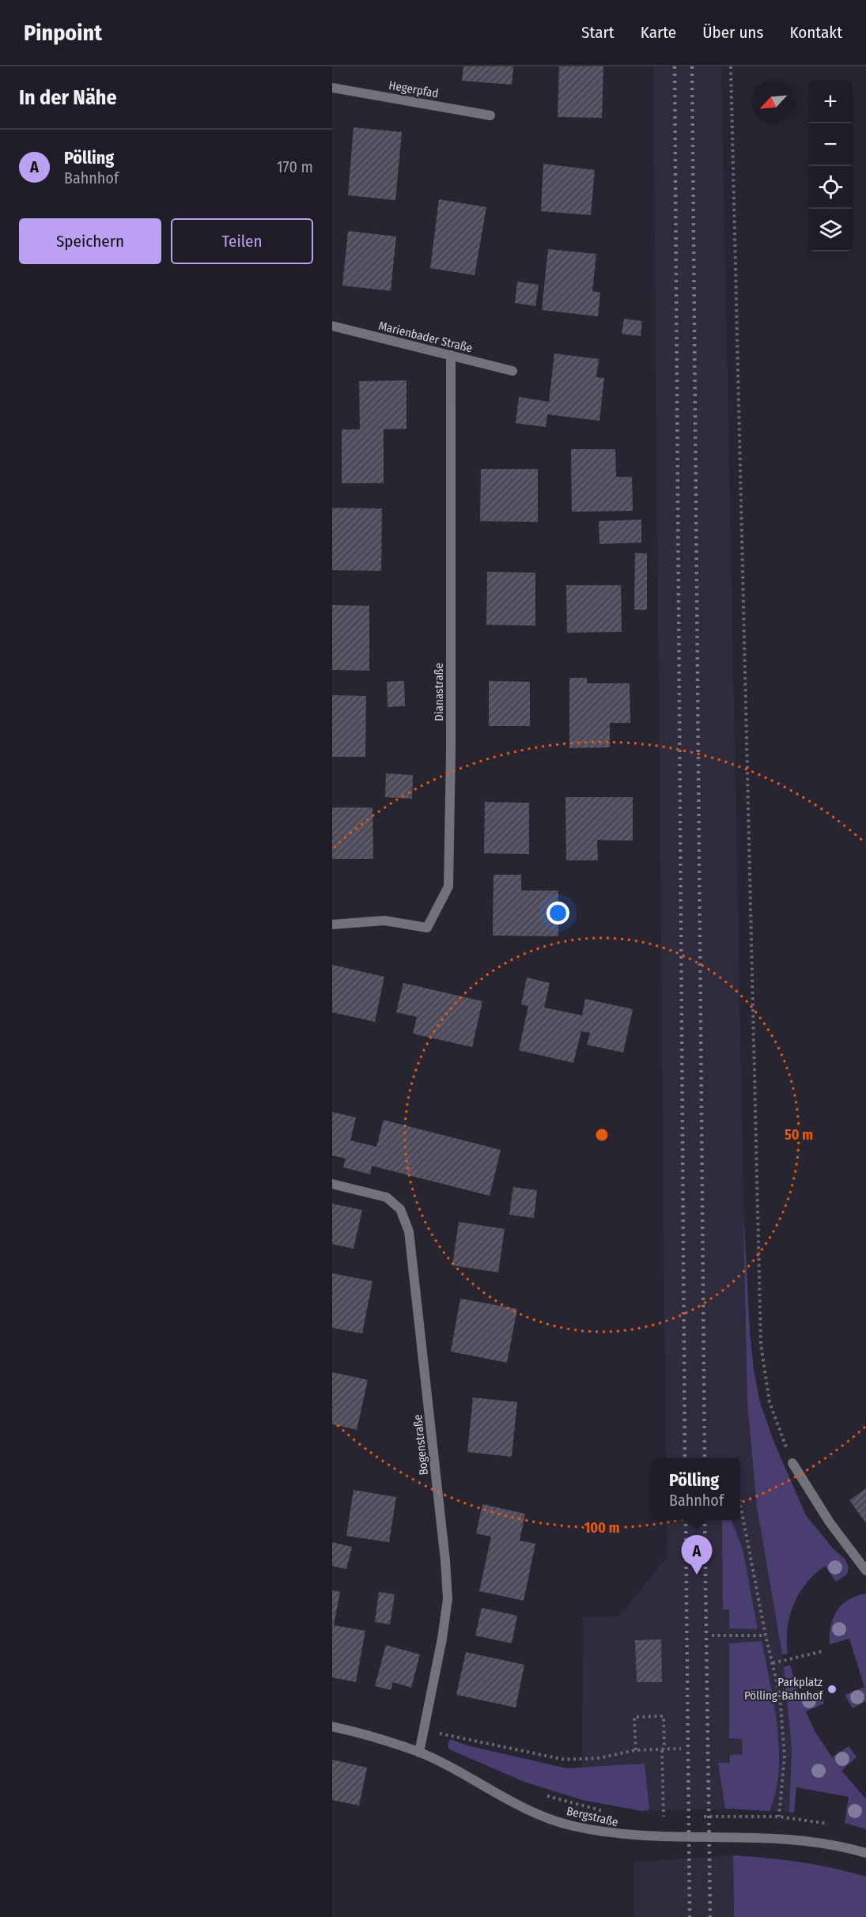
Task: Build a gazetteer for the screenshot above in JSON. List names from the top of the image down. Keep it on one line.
{"streets":{"street":["Hegerpfad","Marienbader Straße","Dianastraße","Bogenstraße","Bergstraße"]},"crossings":[["Marienbader Straße","Dianastraße"],["Bogenstraße","Bergstraße"]],"places":["Parkplatz Pölling-Bahnhof"],"north":"bottom left","page":{"header":"Pinpoint","nav":["Start","Karte","Über uns","Kontakt"],"heading":"In der Nähe","map_buttons":["+","−"],"list":[{"mark":"A","name":"Pölling","note":"Bahnhof","value":"170 m"}],"buttons":["Speichern","Teilen"],"popup":["Pölling","Bahnhof"],"pins":"A"},"rings":["50 m","100 m"]}
